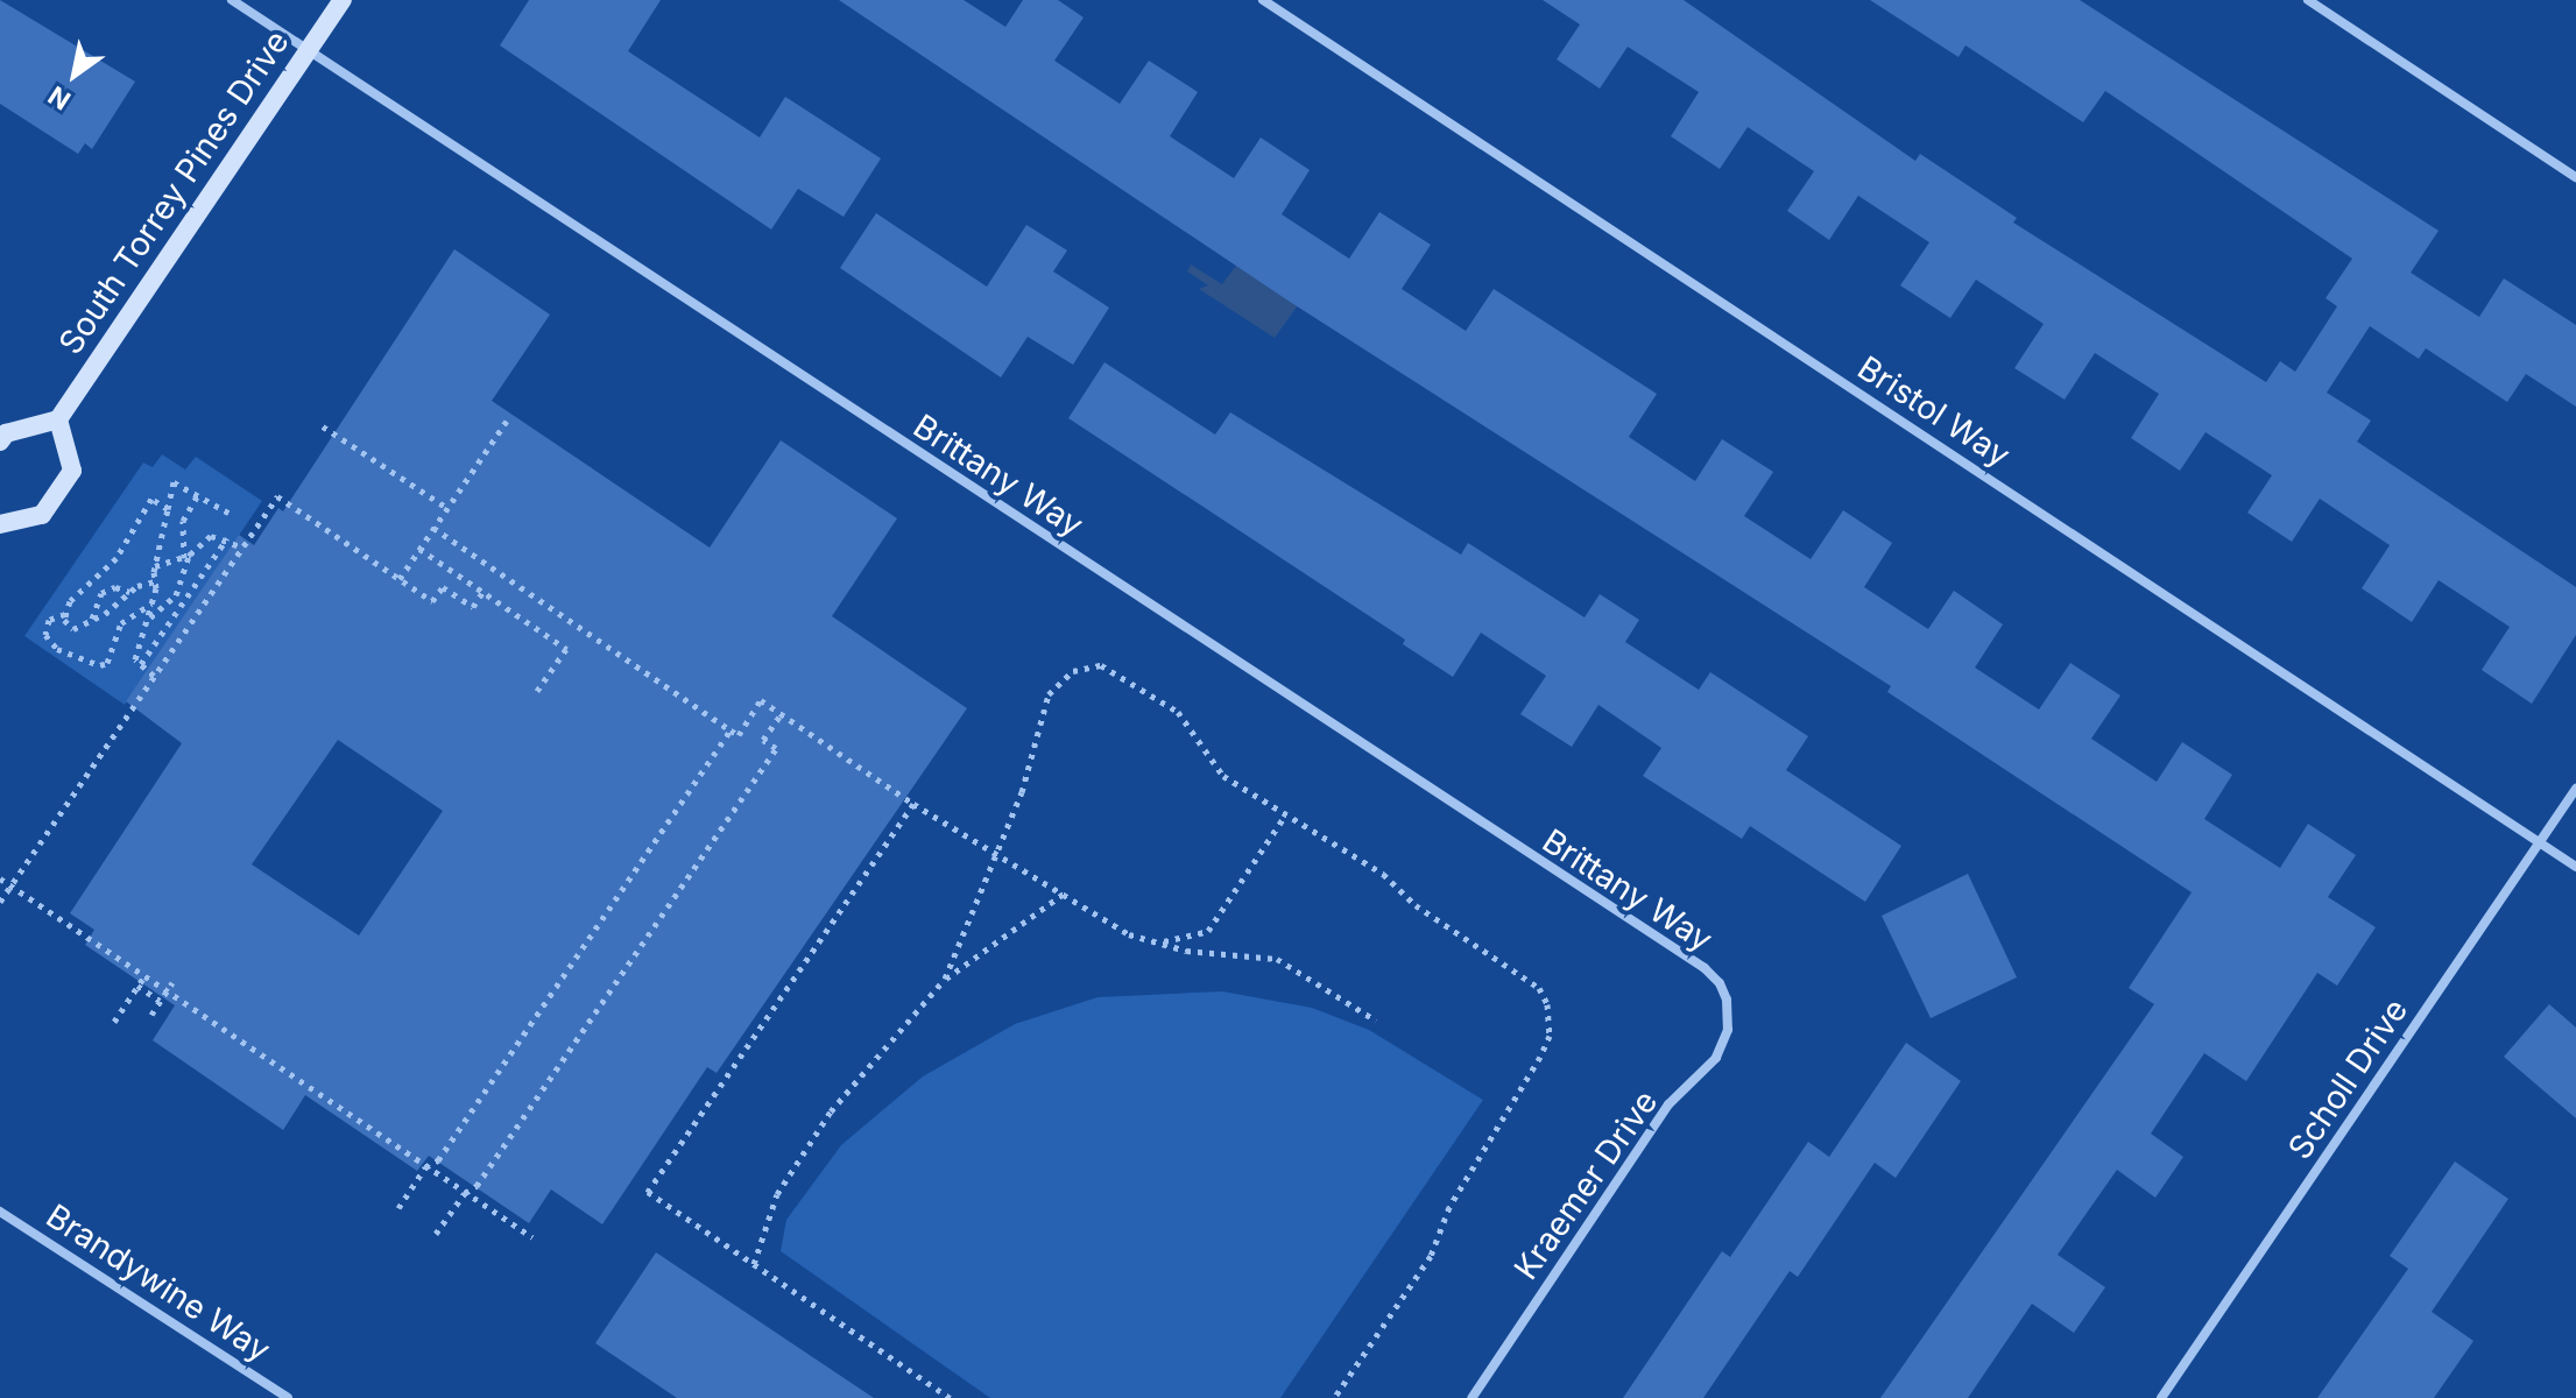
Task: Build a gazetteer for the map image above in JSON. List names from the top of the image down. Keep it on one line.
{"streets":{"main road":["South Torrey Pines Drive"],"street":["Bristol Way","Brittany Way","Scholl Drive","Kraemer Drive","Brandywine Way"]},"crossings":[["South Torrey Pines Drive","Brittany Way"],["Bristol Way","Scholl Drive"],["Brittany Way","Kraemer Drive"]],"north":"bottom left"}
